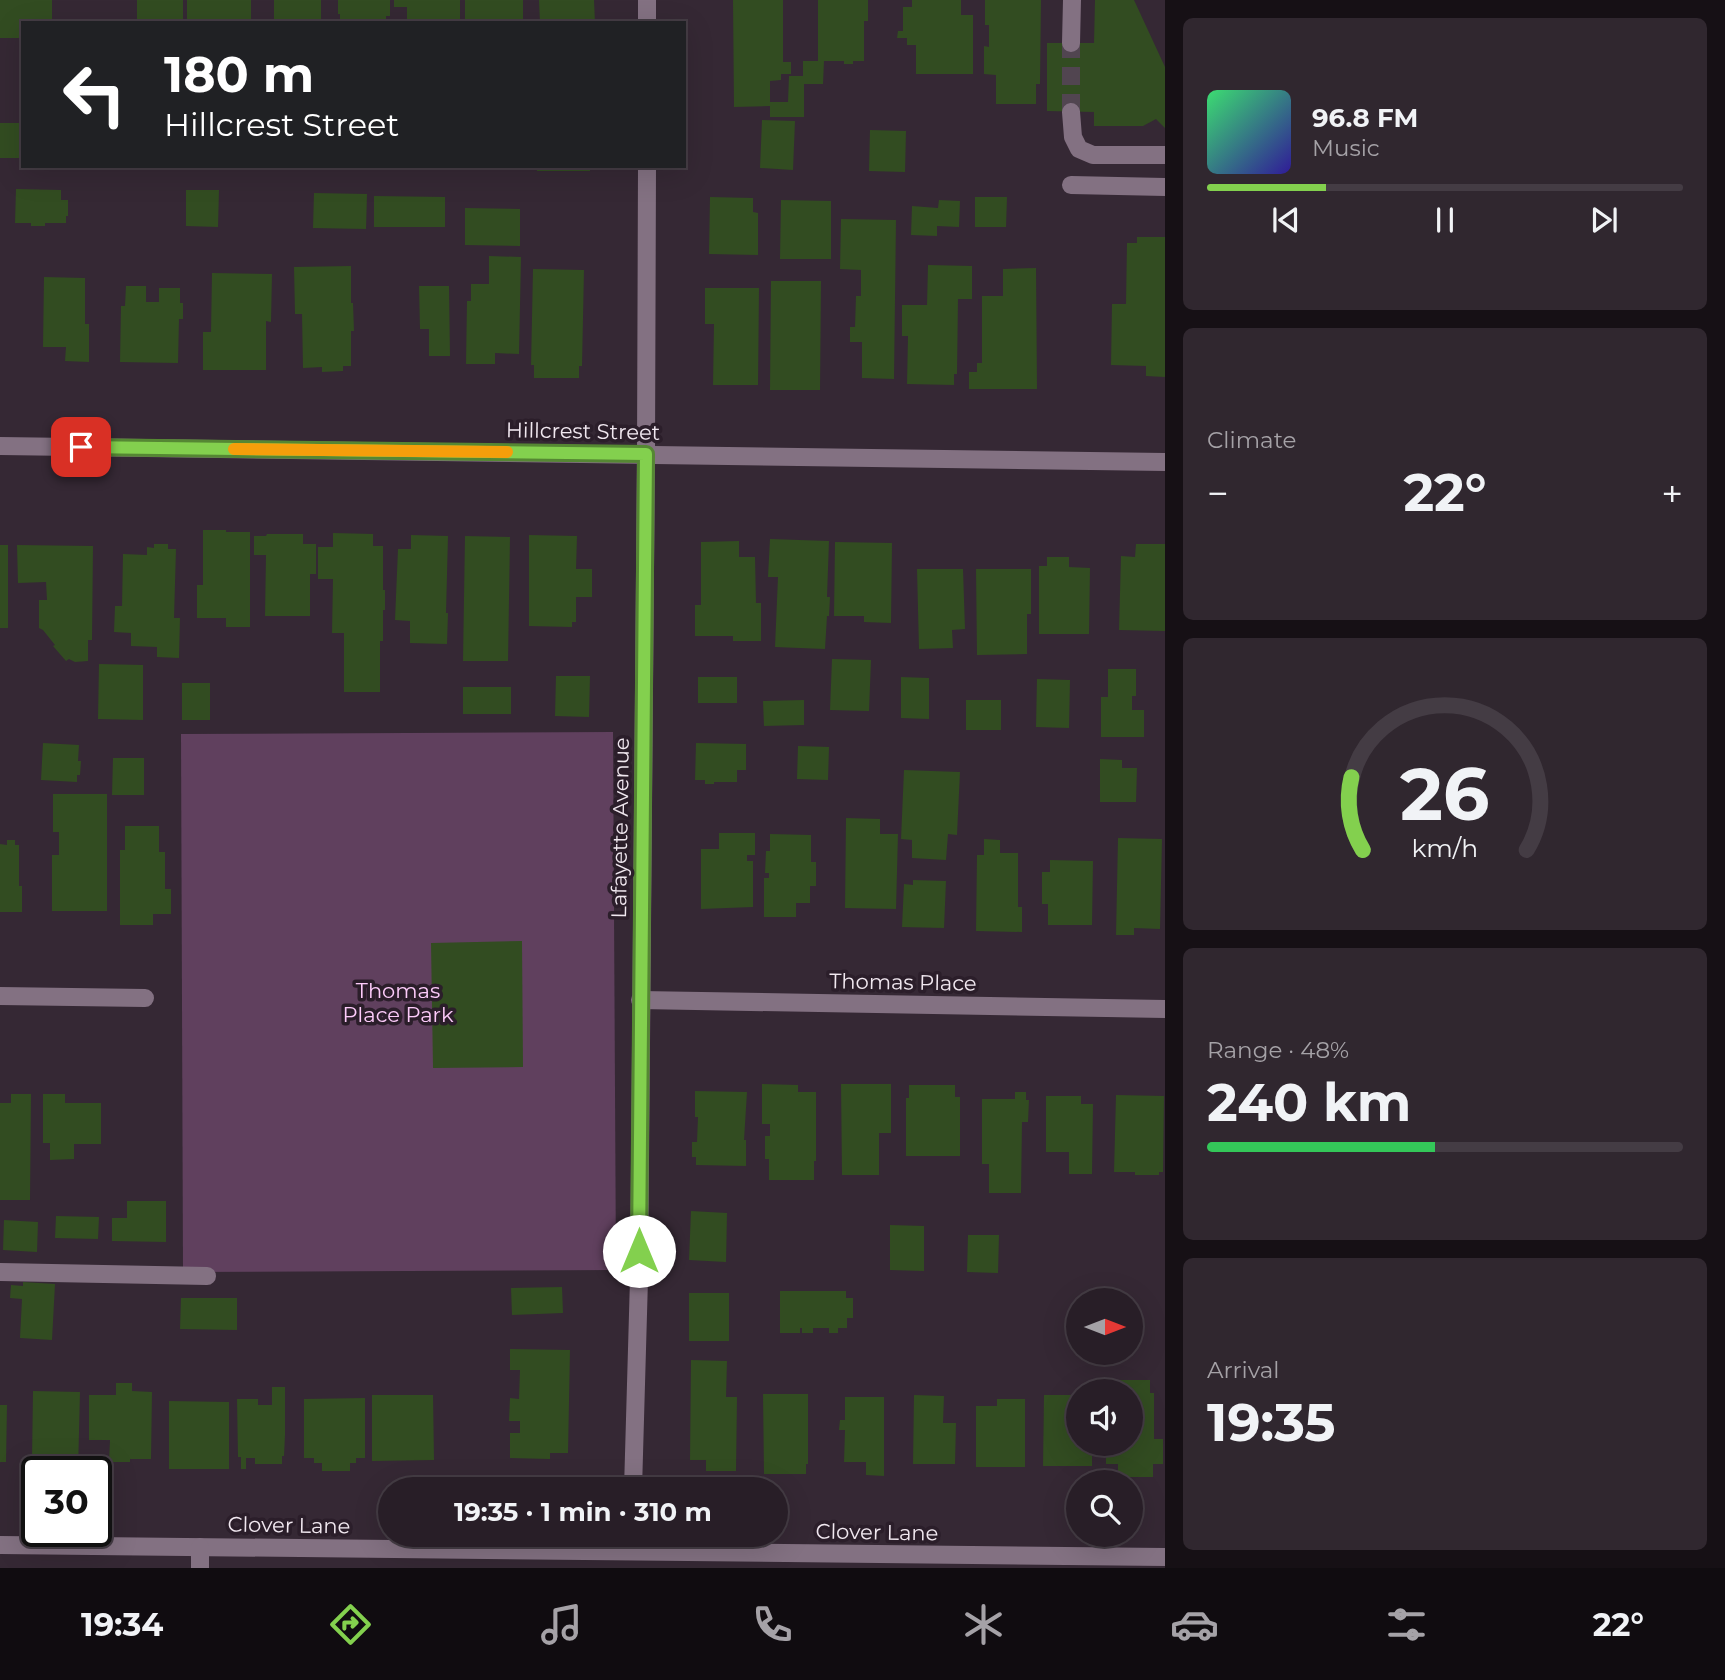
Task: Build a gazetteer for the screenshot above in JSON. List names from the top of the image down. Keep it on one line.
{"streets":{"street":["Hillcrest Street","Lafayette Avenue","Thomas Place","Clover Lane"]},"crossings":[["Hillcrest Street","Lafayette Avenue"],["Lafayette Avenue","Thomas Place"]],"parks":["Thomas Place Park"],"north":"right","page":{"turn":["180 m","Hillcrest Street"],"song":["96.8 FM","Music"],"tile":["Climate",["Range · 48%","240 km"],["Arrival","19:35"]],"heat":["−","22°","+"],"limit":"30","trip":"19:35 · 1 min · 310 m","tabs":["19:34","22°"],"gauge":["26","km/h"]}}
